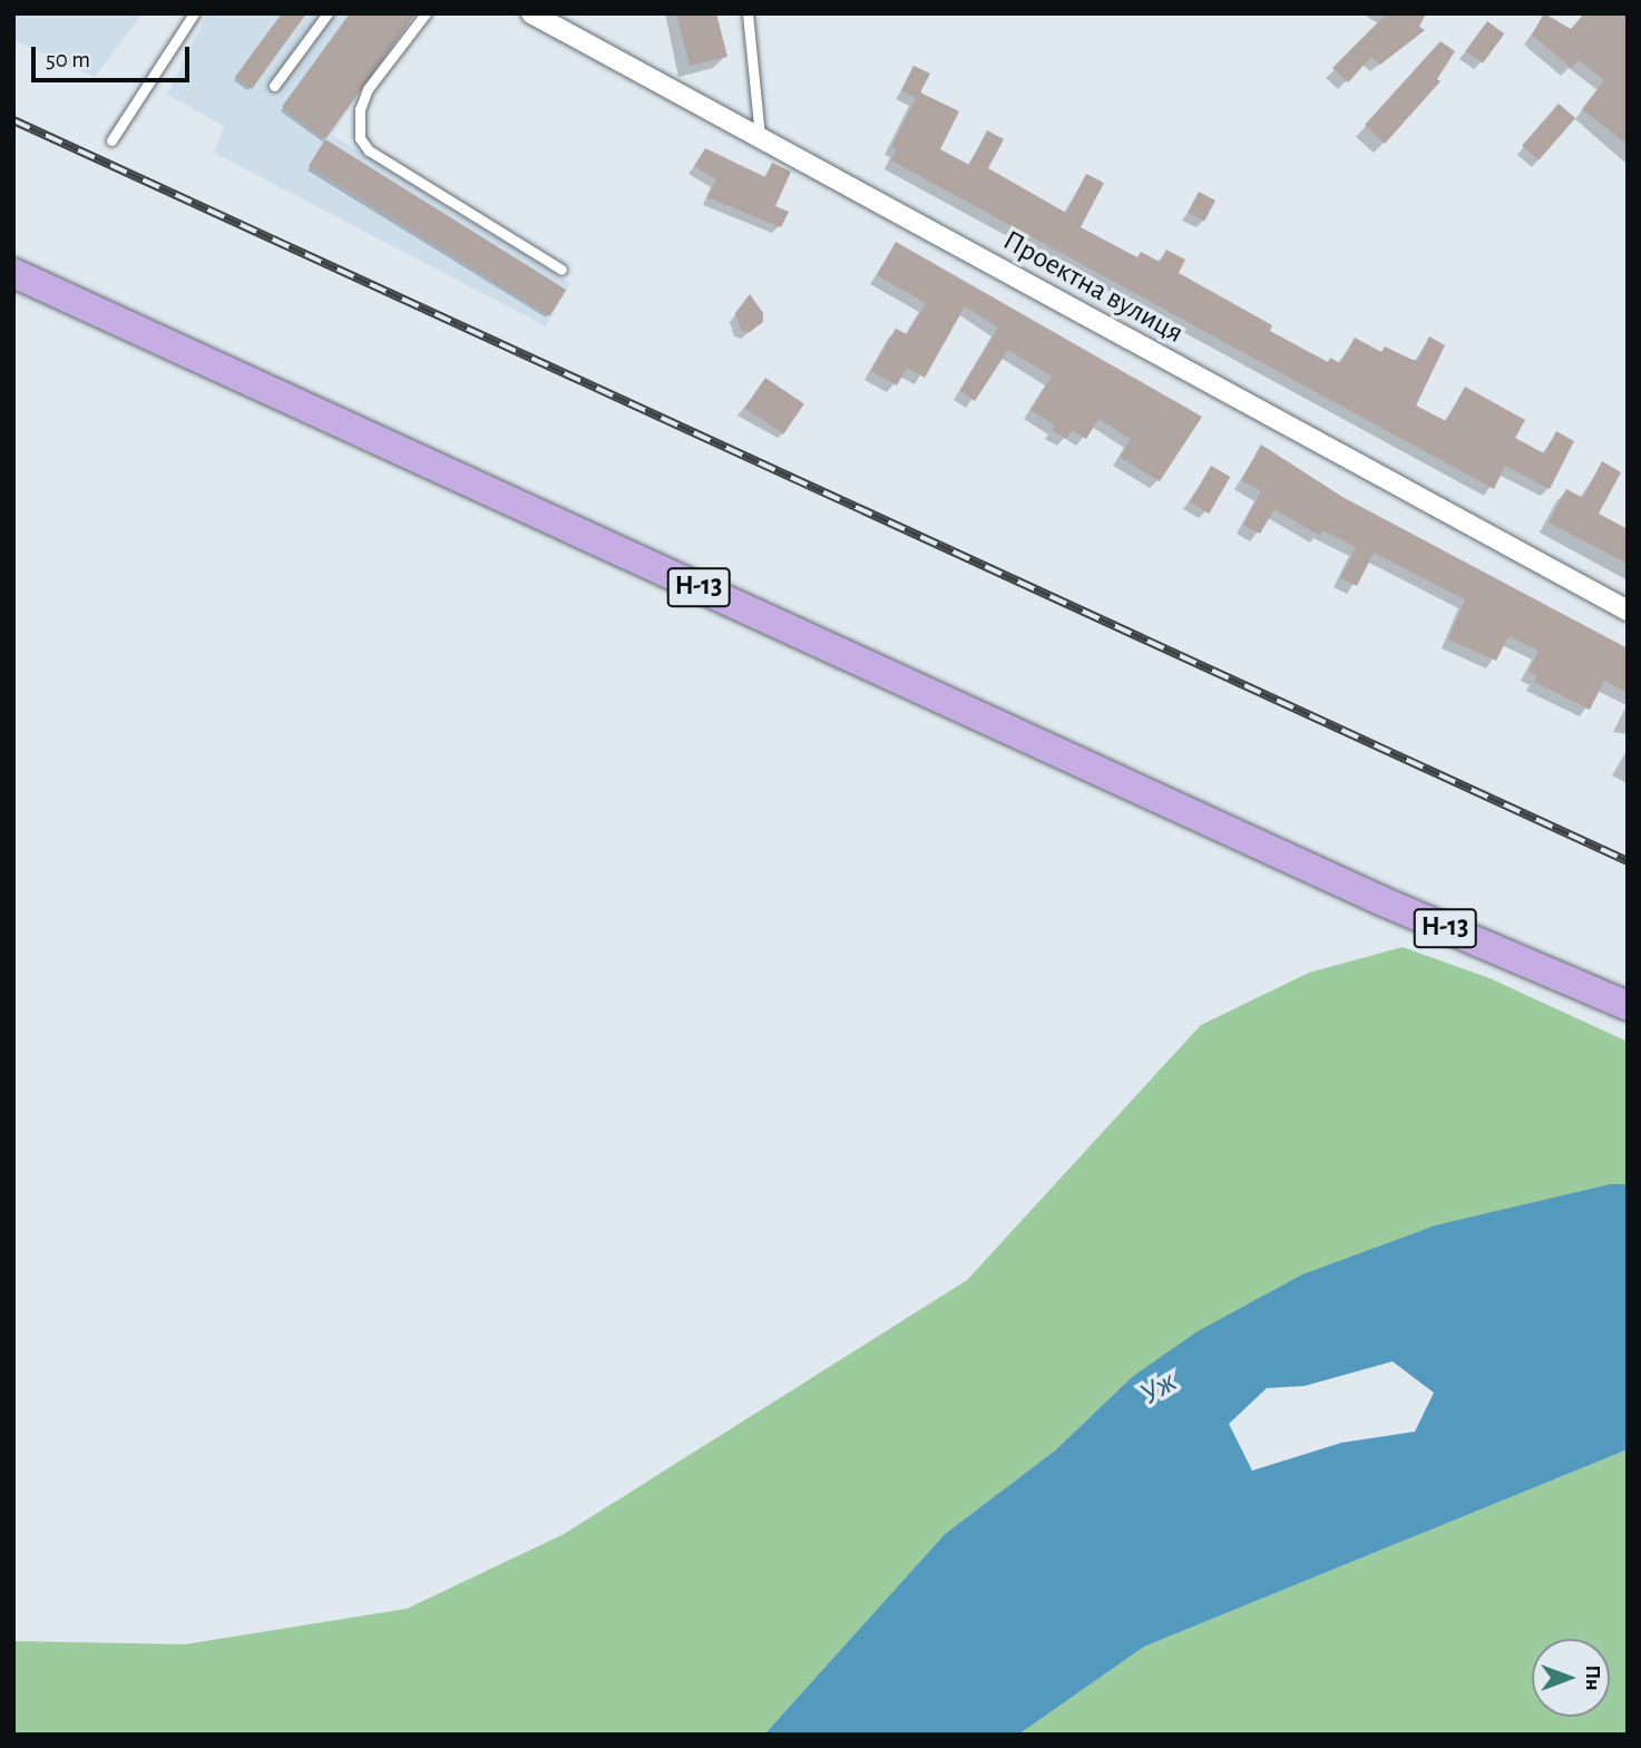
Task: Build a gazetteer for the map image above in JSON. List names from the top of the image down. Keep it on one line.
{"streets":{"main road":["Н-13"],"street":["Проектна вулиця"]},"water":["Уж"],"scale_bar":"50 m","north":"right"}
